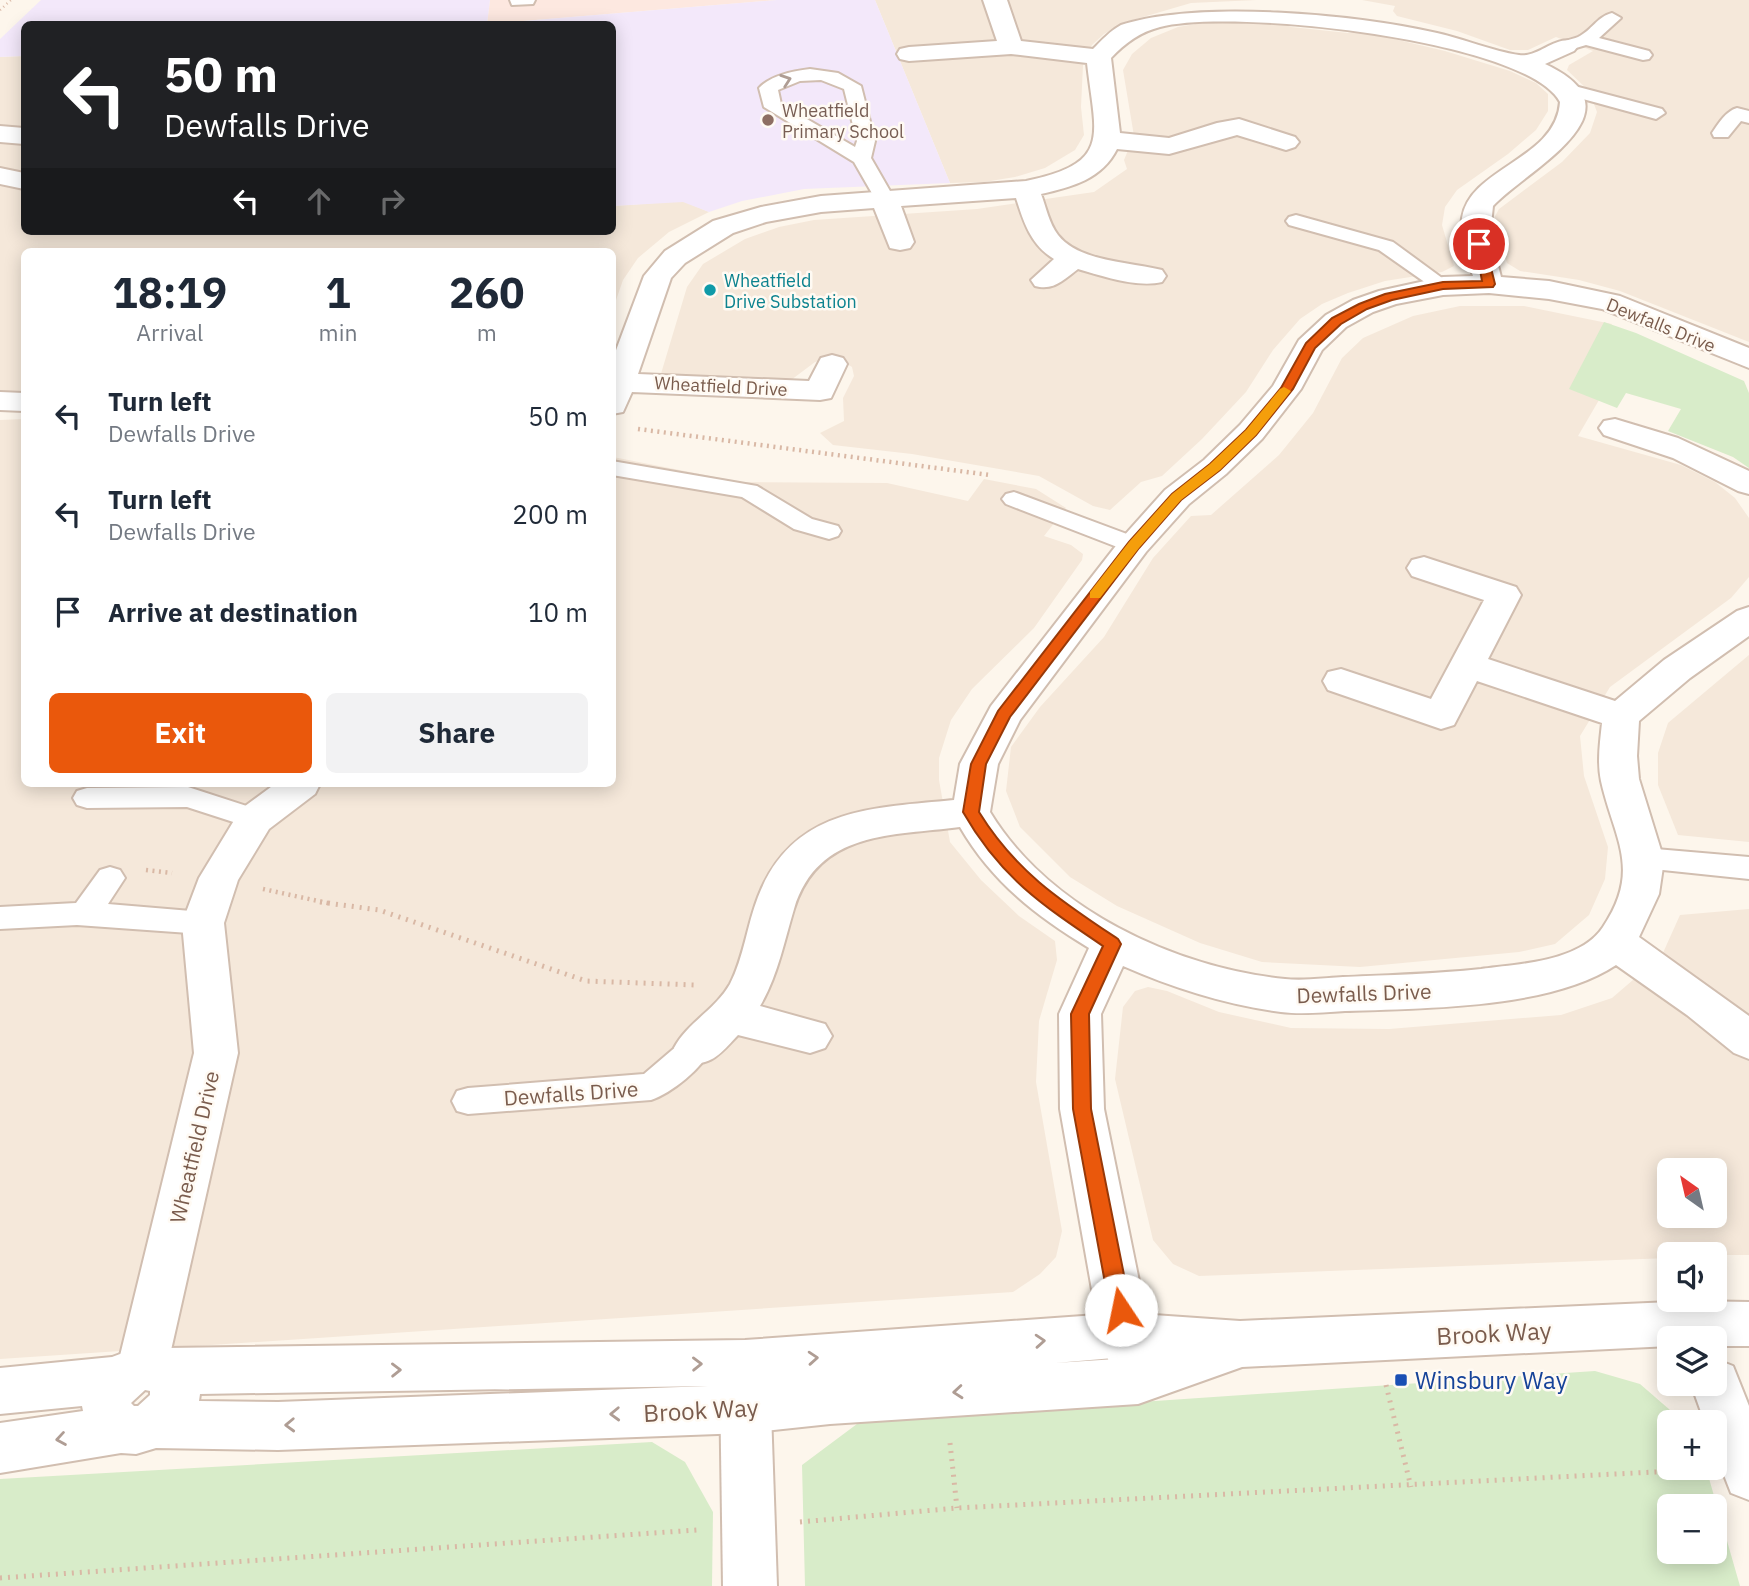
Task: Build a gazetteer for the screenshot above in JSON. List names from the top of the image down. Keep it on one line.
{"streets":{"street":["Dewfalls Drive","Wheatfield Drive","Brook Way"]},"crossings":[["Wheatfield Drive","Brook Way"]],"places":{"other":["Wheatfield Primary School","Wheatfield Drive Substation"],"transit":["Winsbury Way"]},"north":"top left","page":{"turn":["50 m","Dewfalls Drive"],"eta":["18:19","Arrival","1","min","260","m"],"list":[{"name":"Turn left","note":"Dewfalls Drive","value":"50 m"},{"name":"Turn left","note":"Dewfalls Drive","value":"200 m"},{"name":"Arrive at destination","value":"10 m"}],"buttons":["Exit","Share"],"map_buttons":["+","−"]}}
